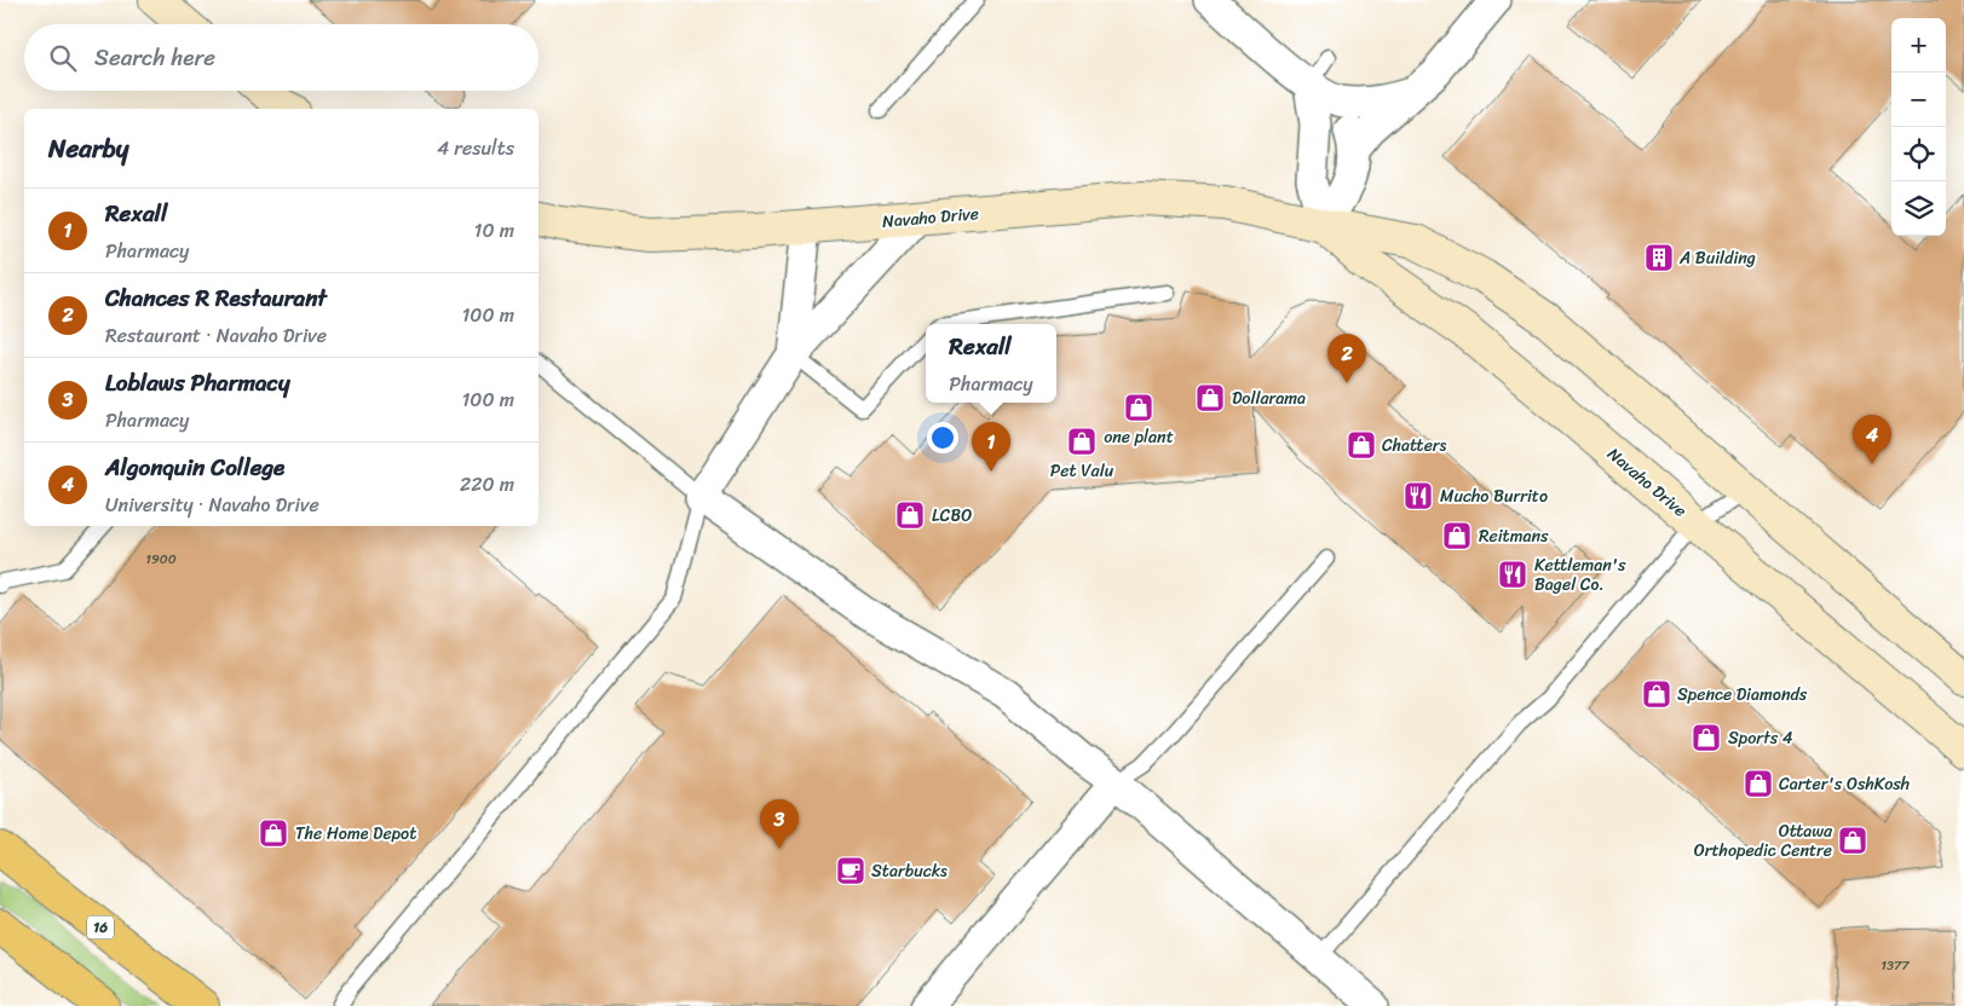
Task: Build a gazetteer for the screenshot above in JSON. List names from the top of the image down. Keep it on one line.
{"streets":{"main road":["16"],"street":["Navaho Drive"]},"places":{"building":["A Building"],"shop":["Dollarama","one plant","Pet Valu","Chatters","LCBO","Reitmans","Spence Diamonds","Sports 4","Carter's OshKosh","The Home Depot","Ottawa Orthopedic Centre"],"restaurant":["Mucho Burrito","Kettleman's Bagel Co."],"cafe":["Starbucks"]},"house_numbers":["1900","1377"],"page":{"map_buttons":["+","−"],"search":"Search here","heading":["Nearby","4 results"],"list":[{"mark":"1","name":"Rexall","note":"Pharmacy","value":"10 m"},{"mark":"2","name":"Chances R Restaurant","note":"Restaurant · Navaho Drive","value":"100 m"},{"mark":"3","name":"Loblaws Pharmacy","note":"Pharmacy","value":"100 m"},{"mark":"4","name":"Algonquin College","note":"University · Navaho Drive","value":"220 m"}],"popup":["Rexall","Pharmacy"],"pins":["2","4","1","3"]}}
